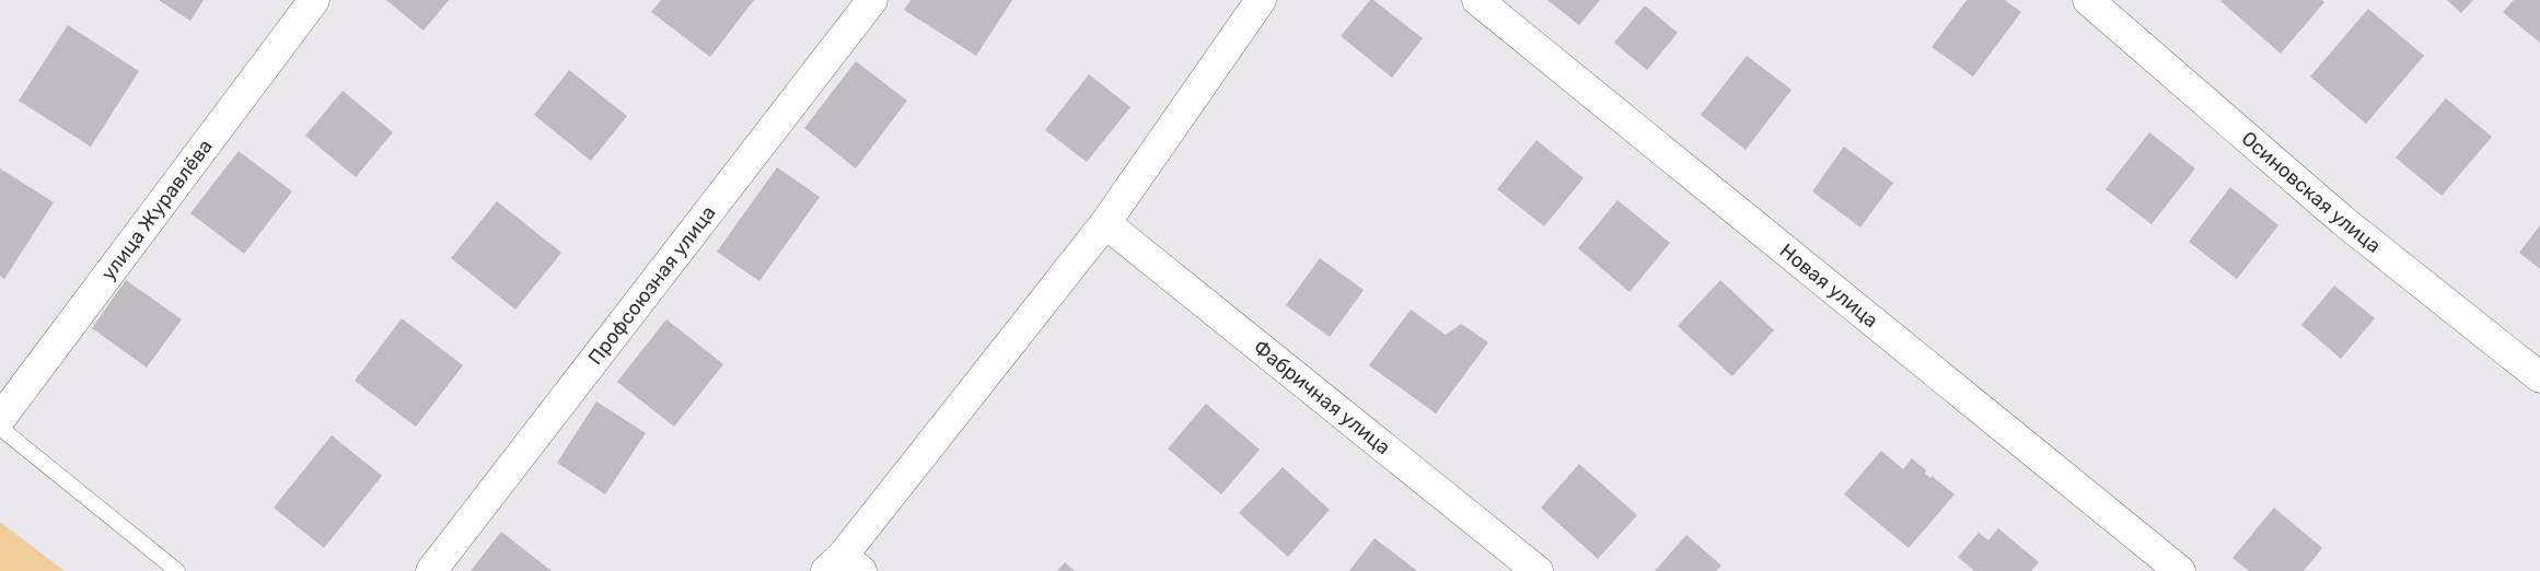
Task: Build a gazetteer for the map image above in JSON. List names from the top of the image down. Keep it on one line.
{"streets":{"street":["Осиновская улица","улица Журавлёва","Профсоюзная улица","Новая улица","Фабричная улица"]}}
